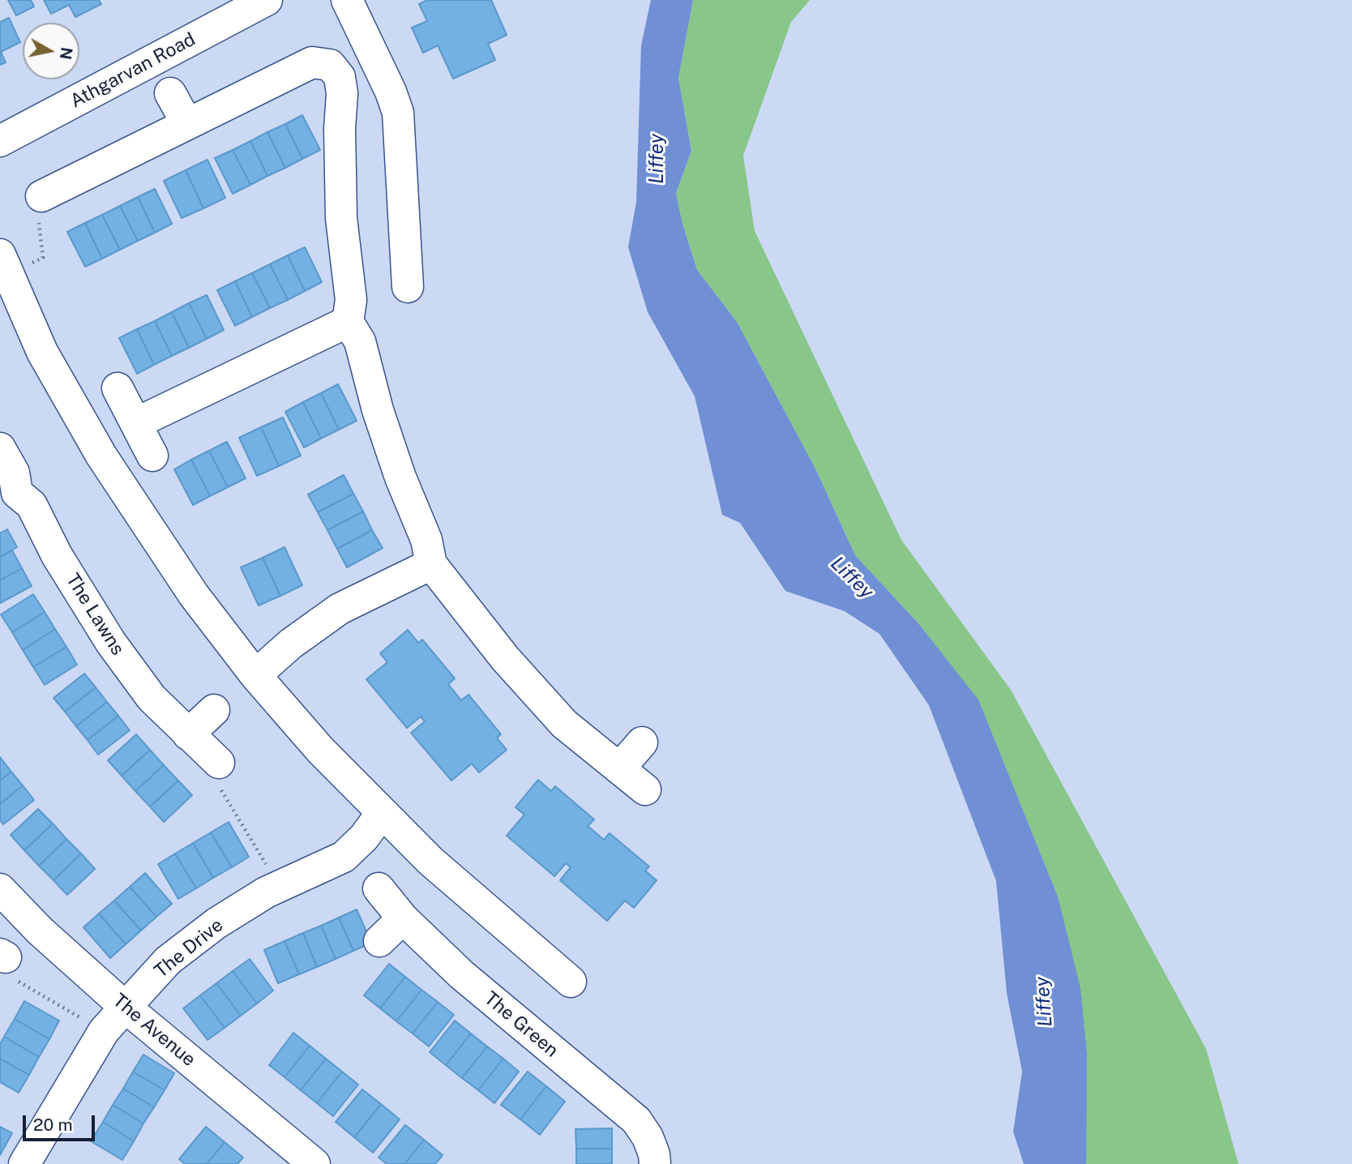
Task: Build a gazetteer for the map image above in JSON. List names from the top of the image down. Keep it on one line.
{"streets":{"street":["Athgarvan Road","The Lawns","The Drive","The Green","The Avenue"]},"crossings":[["The Drive","The Avenue"]],"water":["Liffey"],"scale_bar":"20 m","north":"right"}
